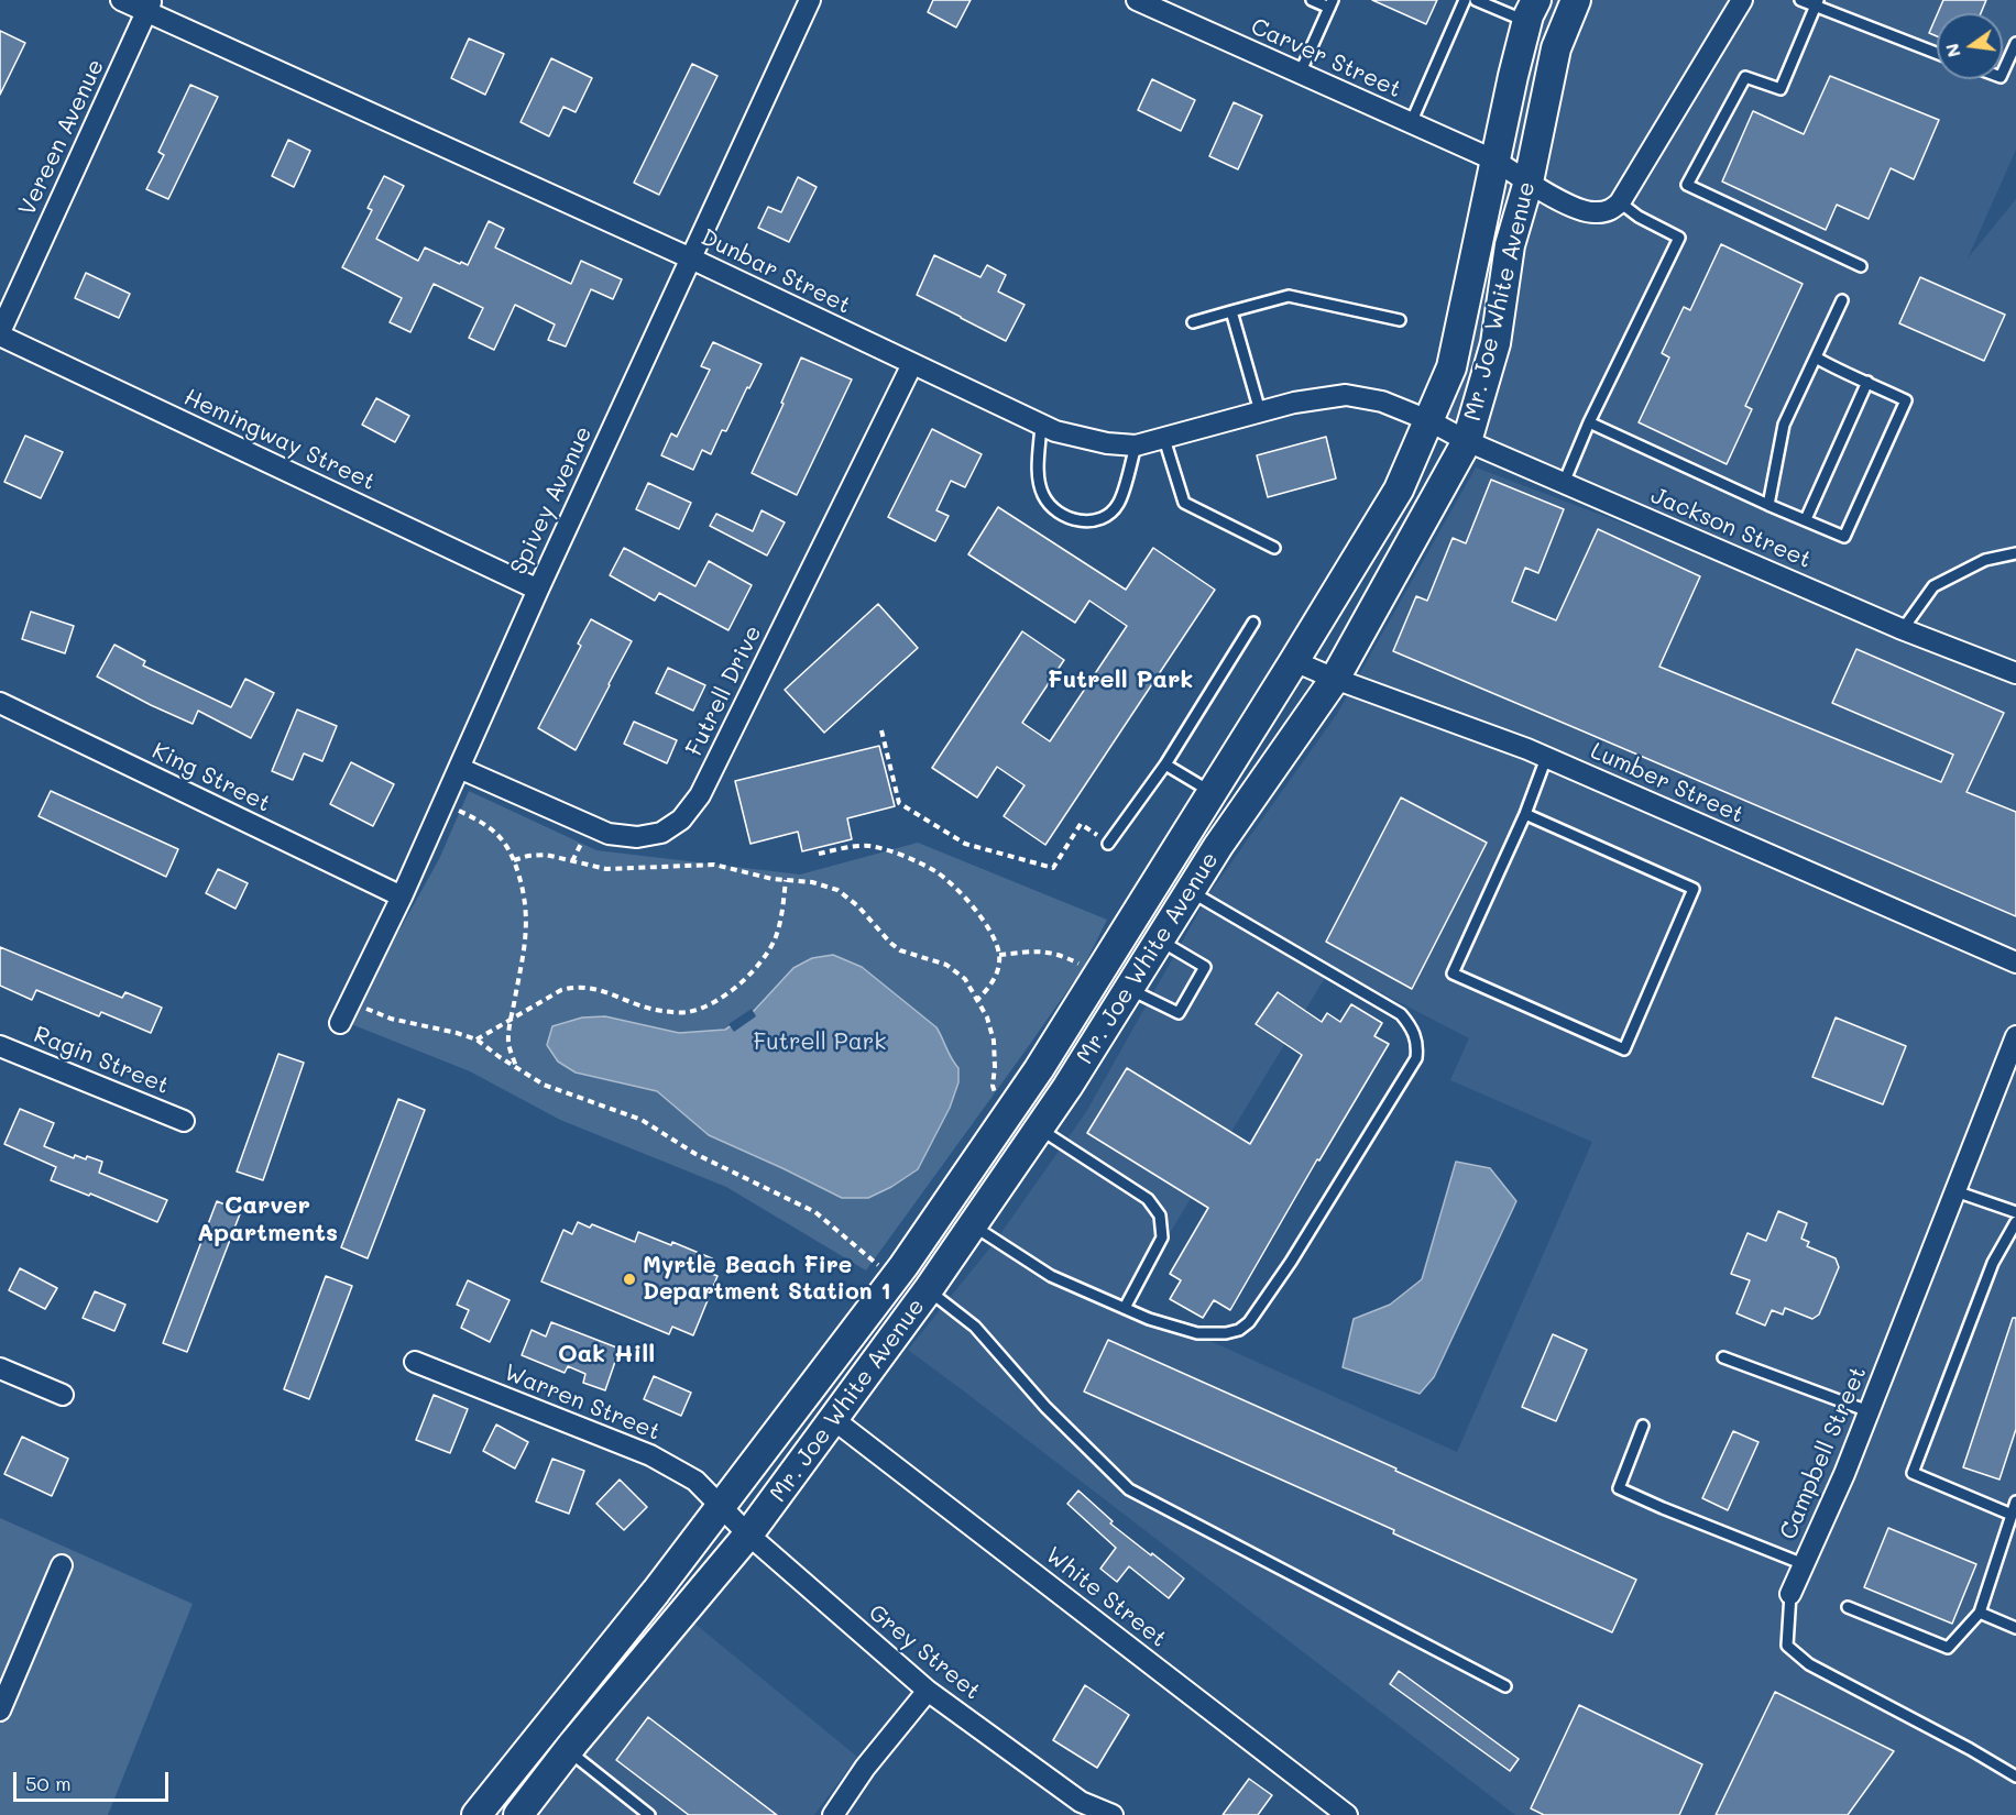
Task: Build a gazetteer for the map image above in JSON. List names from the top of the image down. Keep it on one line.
{"streets":{"main road":["Mr. Joe White Avenue"],"street":["Carver Street","Vereen Avenue","Dunbar Street","Hemingway Street","Spivey Avenue","Jackson Street","Futrell Drive","King Street","Lumber Street","Ragin Street","Warren Street","Campbell Street","White Street","Grey Street"]},"crossings":[["Carver Street","Mr. Joe White Avenue"],["Vereen Avenue","Dunbar Street"],["Vereen Avenue","Hemingway Street"],["Dunbar Street","Mr. Joe White Avenue"],["Dunbar Street","Spivey Avenue"],["Dunbar Street","Jackson Street"],["Dunbar Street","Futrell Drive"],["Mr. Joe White Avenue","Jackson Street"],["Mr. Joe White Avenue","Lumber Street"],["Mr. Joe White Avenue","Warren Street"],["Mr. Joe White Avenue","White Street"],["Mr. Joe White Avenue","Grey Street"],["Hemingway Street","Spivey Avenue"],["Spivey Avenue","Futrell Drive"],["Spivey Avenue","King Street"],["Warren Street","Grey Street"]],"districts":["Futrell Park","Carver Apartments","Oak Hill"],"parks":["Futrell Park"],"places":["Myrtle Beach Fire Department Station 1"],"scale_bar":"50 m","north":"left"}
